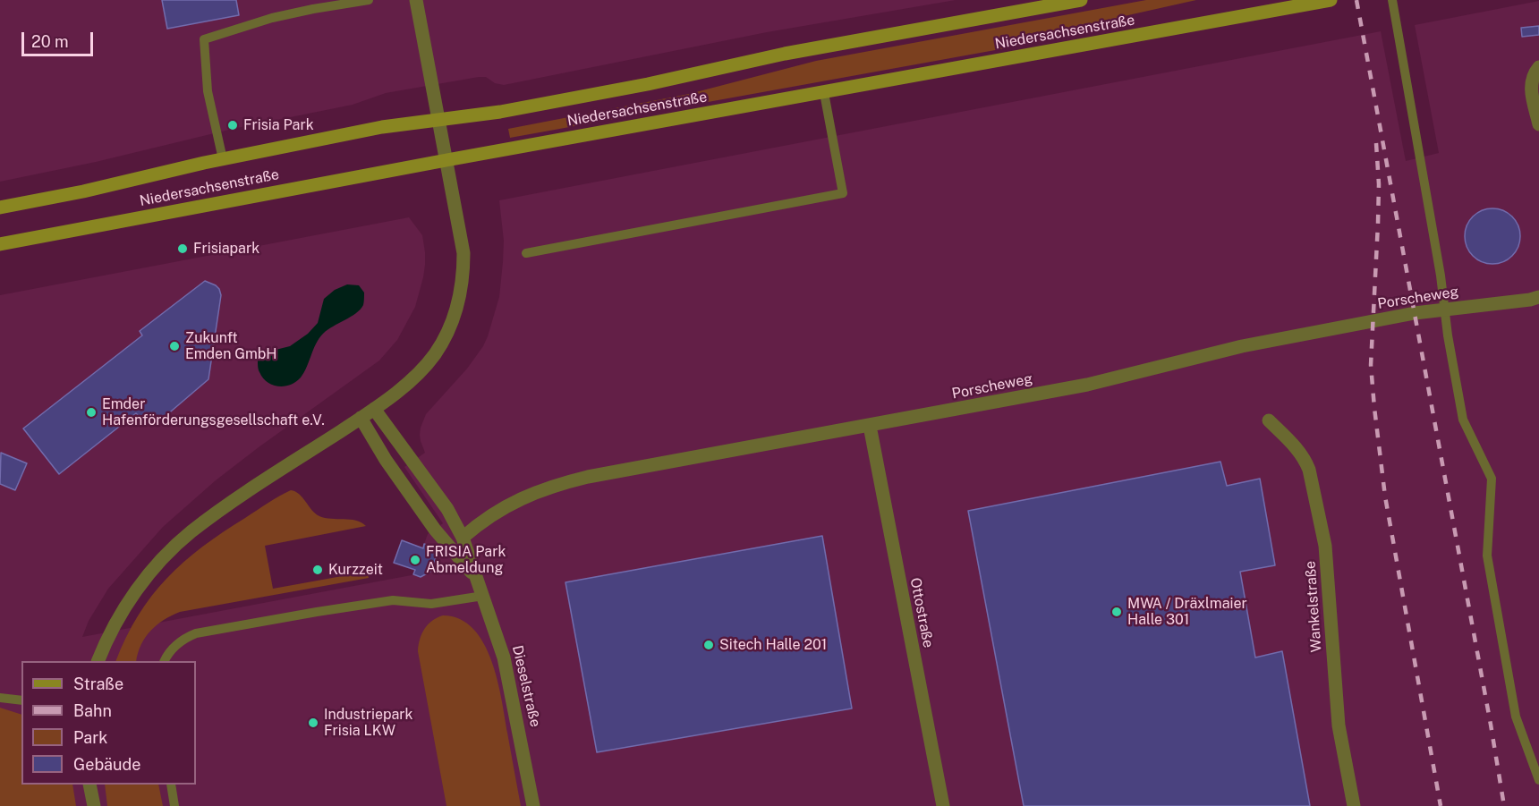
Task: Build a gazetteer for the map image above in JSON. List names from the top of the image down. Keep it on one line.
{"streets":{"main road":["Niedersachsenstraße"],"street":["Porscheweg","Wankelstraße","Ottostraße","Dieselstraße"]},"crossings":[["Porscheweg","Ottostraße"],["Porscheweg","Dieselstraße"]],"places":["Frisia Park","Frisiapark","Zukunft Emden GmbH","Emder Hafenförderungsgesellschaft e.V.","FRISIA Park Abmeldung","Kurzzeit","MWA / Dräxlmaier Halle 301","Sitech Halle 201","Industriepark Frisia LKW"],"legend":["Straße","Bahn","Park","Gebäude"],"scale_bar":"20 m"}
